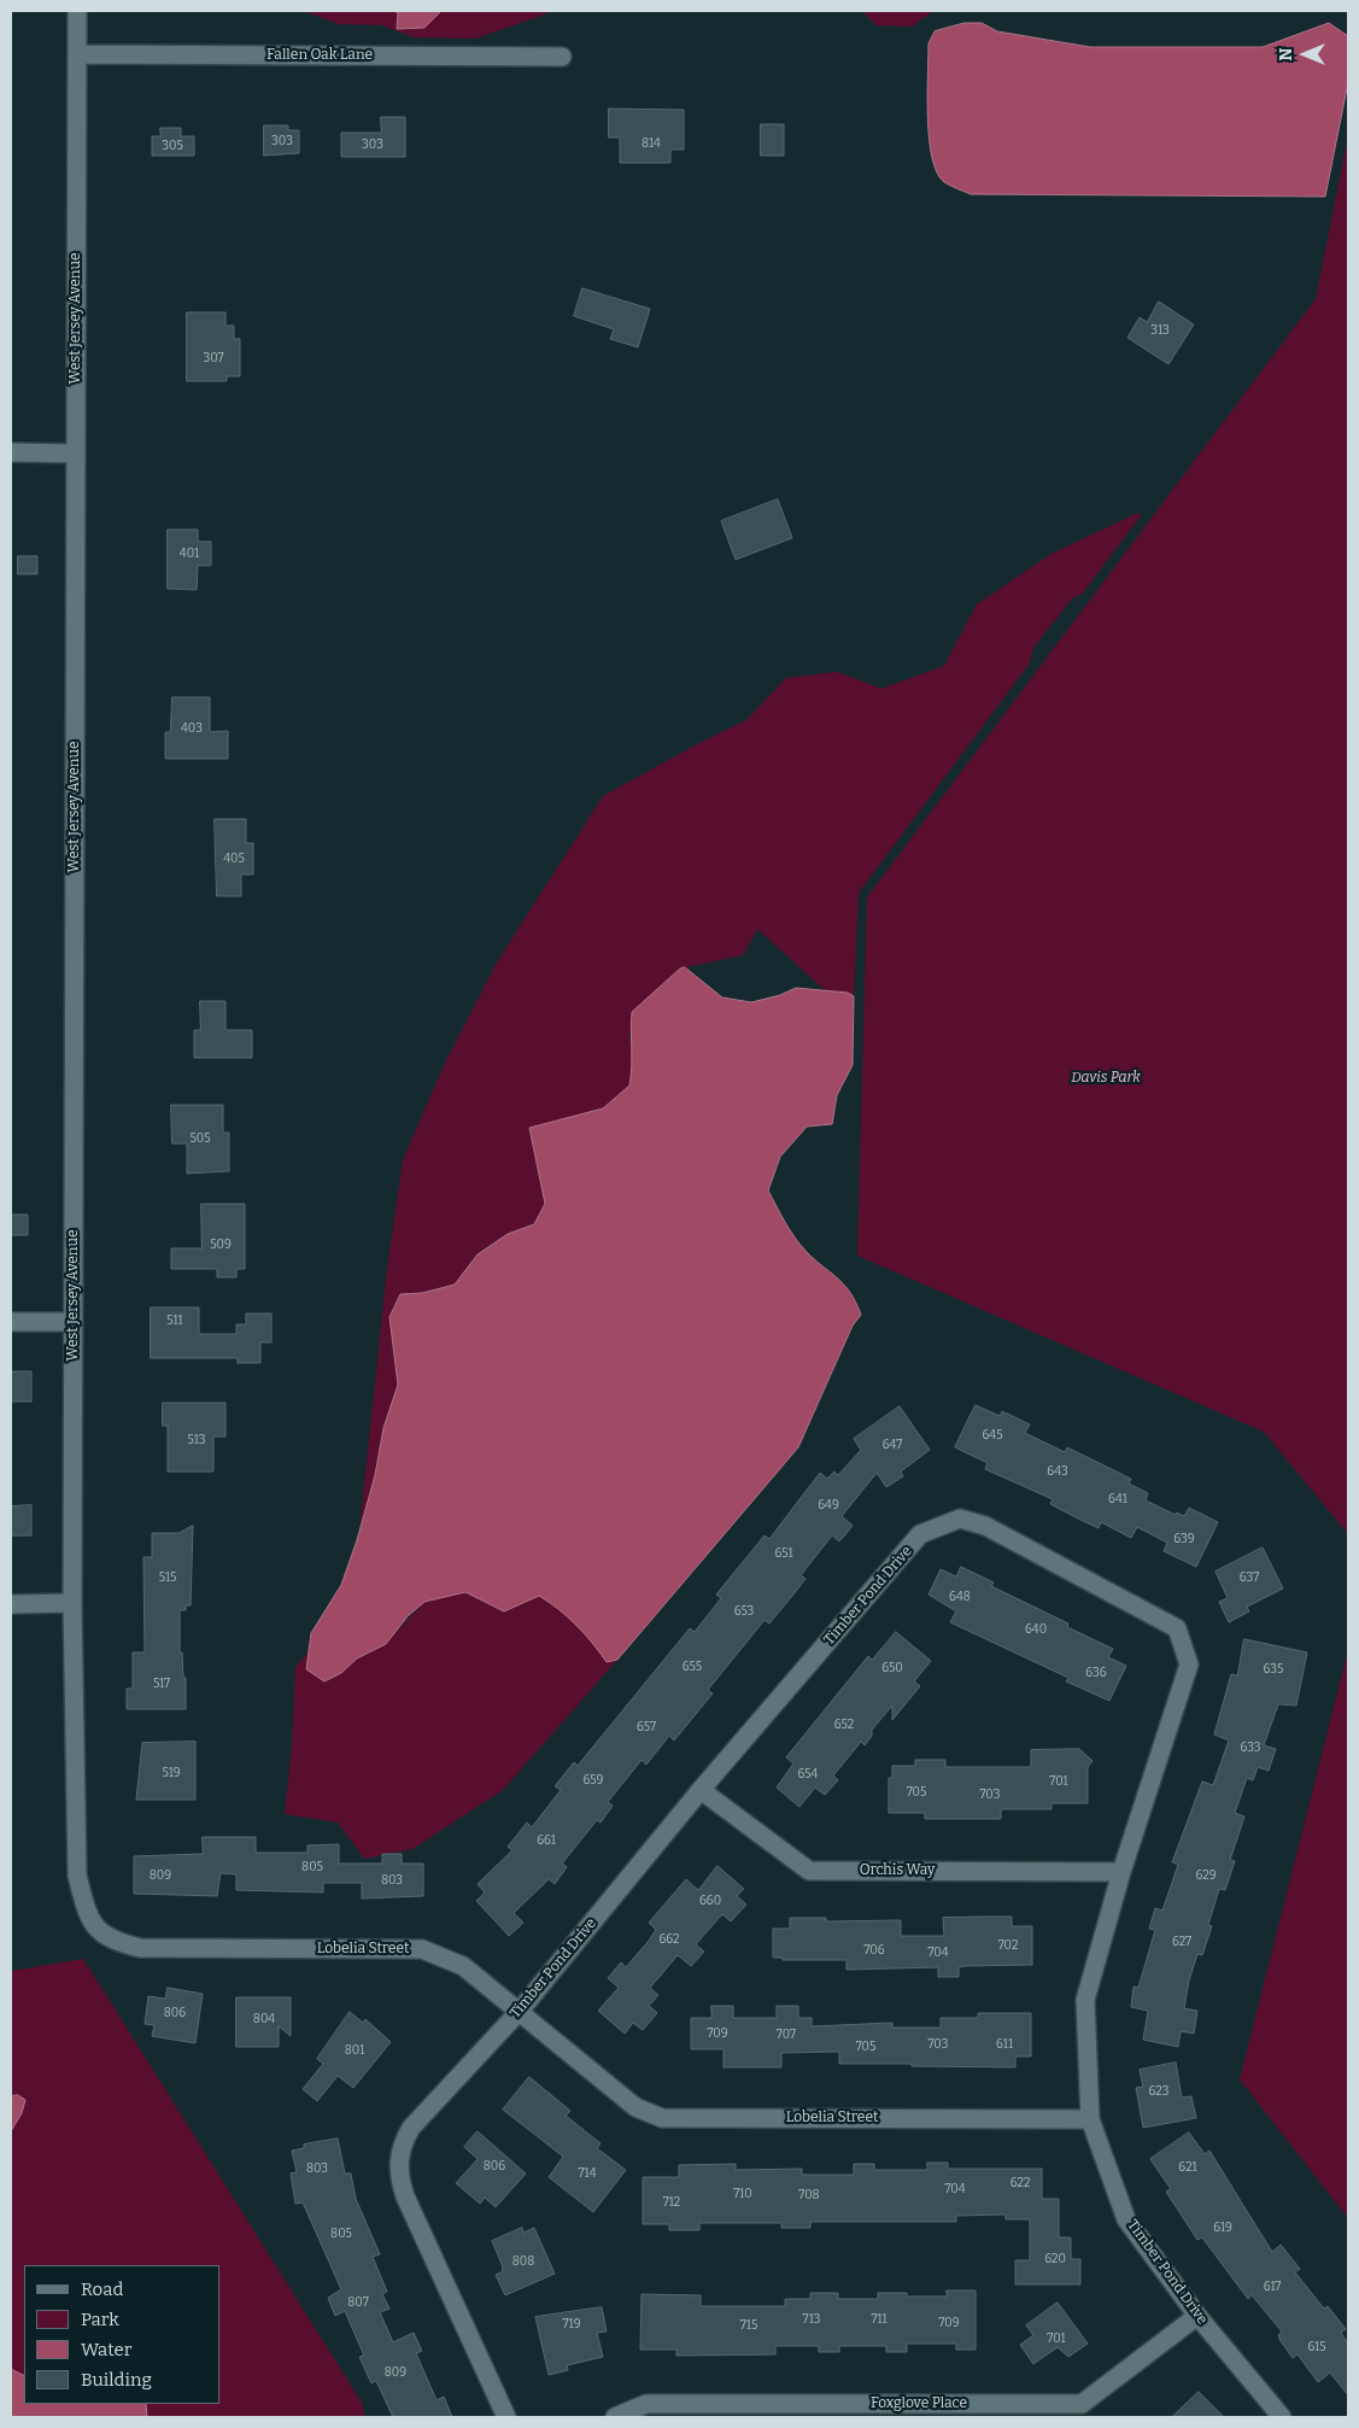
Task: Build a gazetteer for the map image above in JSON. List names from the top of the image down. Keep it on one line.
{"streets":{"street":["Fallen Oak Lane","West Jersey Avenue","Timber Pond Drive","Orchis Way","Lobelia Street","Foxglove Place"]},"crossings":[["Fallen Oak Lane","West Jersey Avenue"],["West Jersey Avenue","Lobelia Street"],["Timber Pond Drive","Orchis Way"],["Timber Pond Drive","Lobelia Street"],["Timber Pond Drive","Foxglove Place"]],"parks":["Davis Park"],"house_numbers":["303","814","303","305","313","307","401","403","405","505","509","511","645","513","647","643","641","649","639","651","515","637","648","653","640","655","650","635","636","517","652","657","633","519","654","659","701","705","703","661","805","809","629","803","660","662","627","702","706","704","806","804","709","707","703","611","705","801","623","806","621","803","714","622","704","710","708","712","619","805","620","808","617","807","713","711","709","719","715","701","615","809"],"legend":["Road","Park","Water","Building"],"north":"left"}
